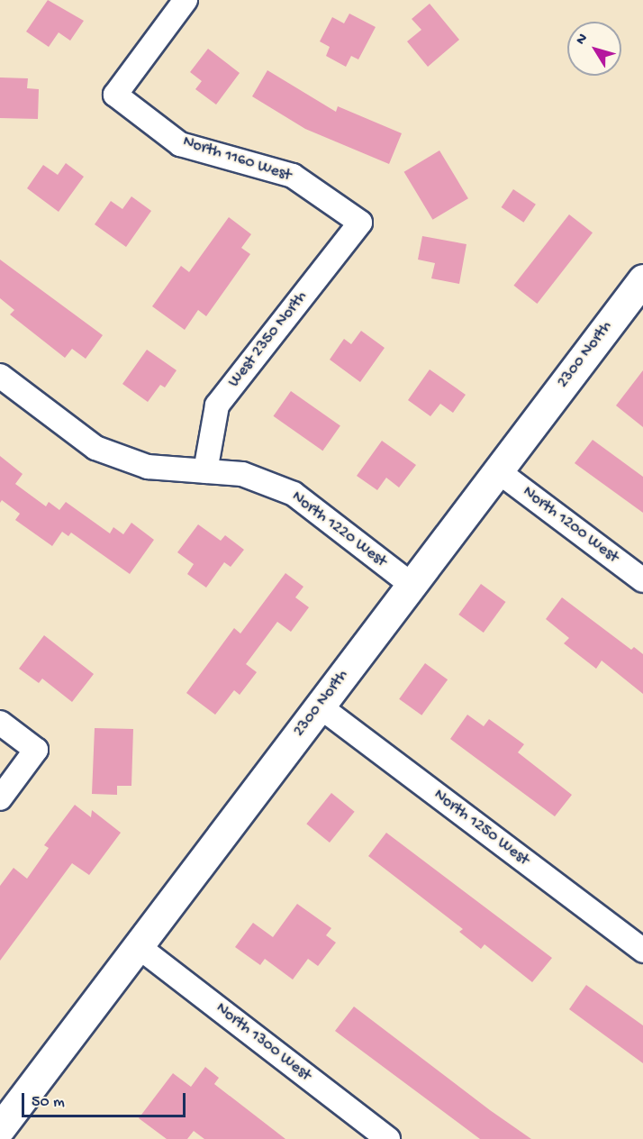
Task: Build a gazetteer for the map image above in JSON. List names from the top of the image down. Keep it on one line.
{"streets":{"street":["North 1160 West","West 2350 North","2300 North","North 1200 West","North 1220 West","North 1250 West","North 1300 West"]},"crossings":[["North 1160 West","West 2350 North"],["West 2350 North","North 1220 West"],["2300 North","North 1200 West"],["2300 North","North 1220 West"],["2300 North","North 1250 West"],["2300 North","North 1300 West"]],"scale_bar":"50 m","north":"top left"}
